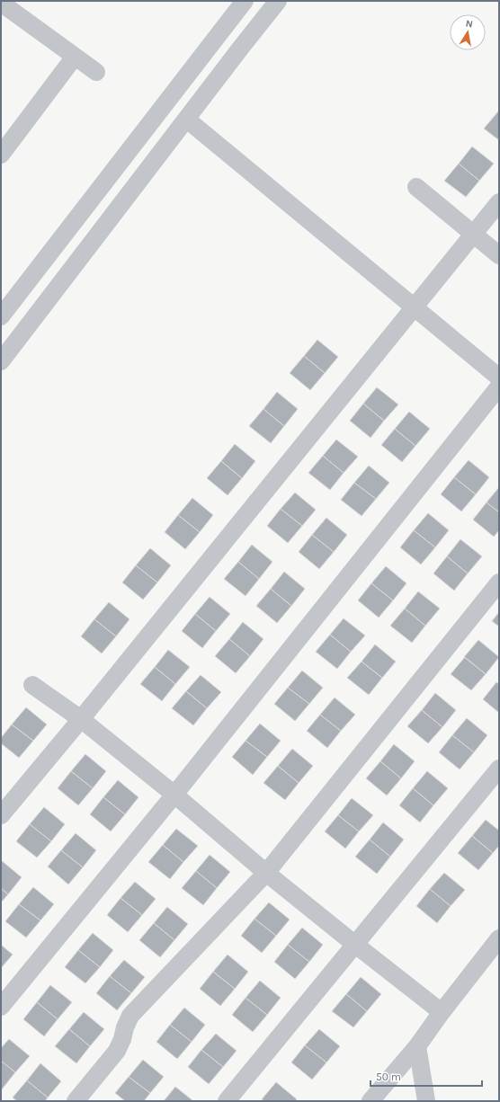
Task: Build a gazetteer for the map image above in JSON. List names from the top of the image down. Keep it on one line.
{"scale_bar":"50 m","north":"top"}
